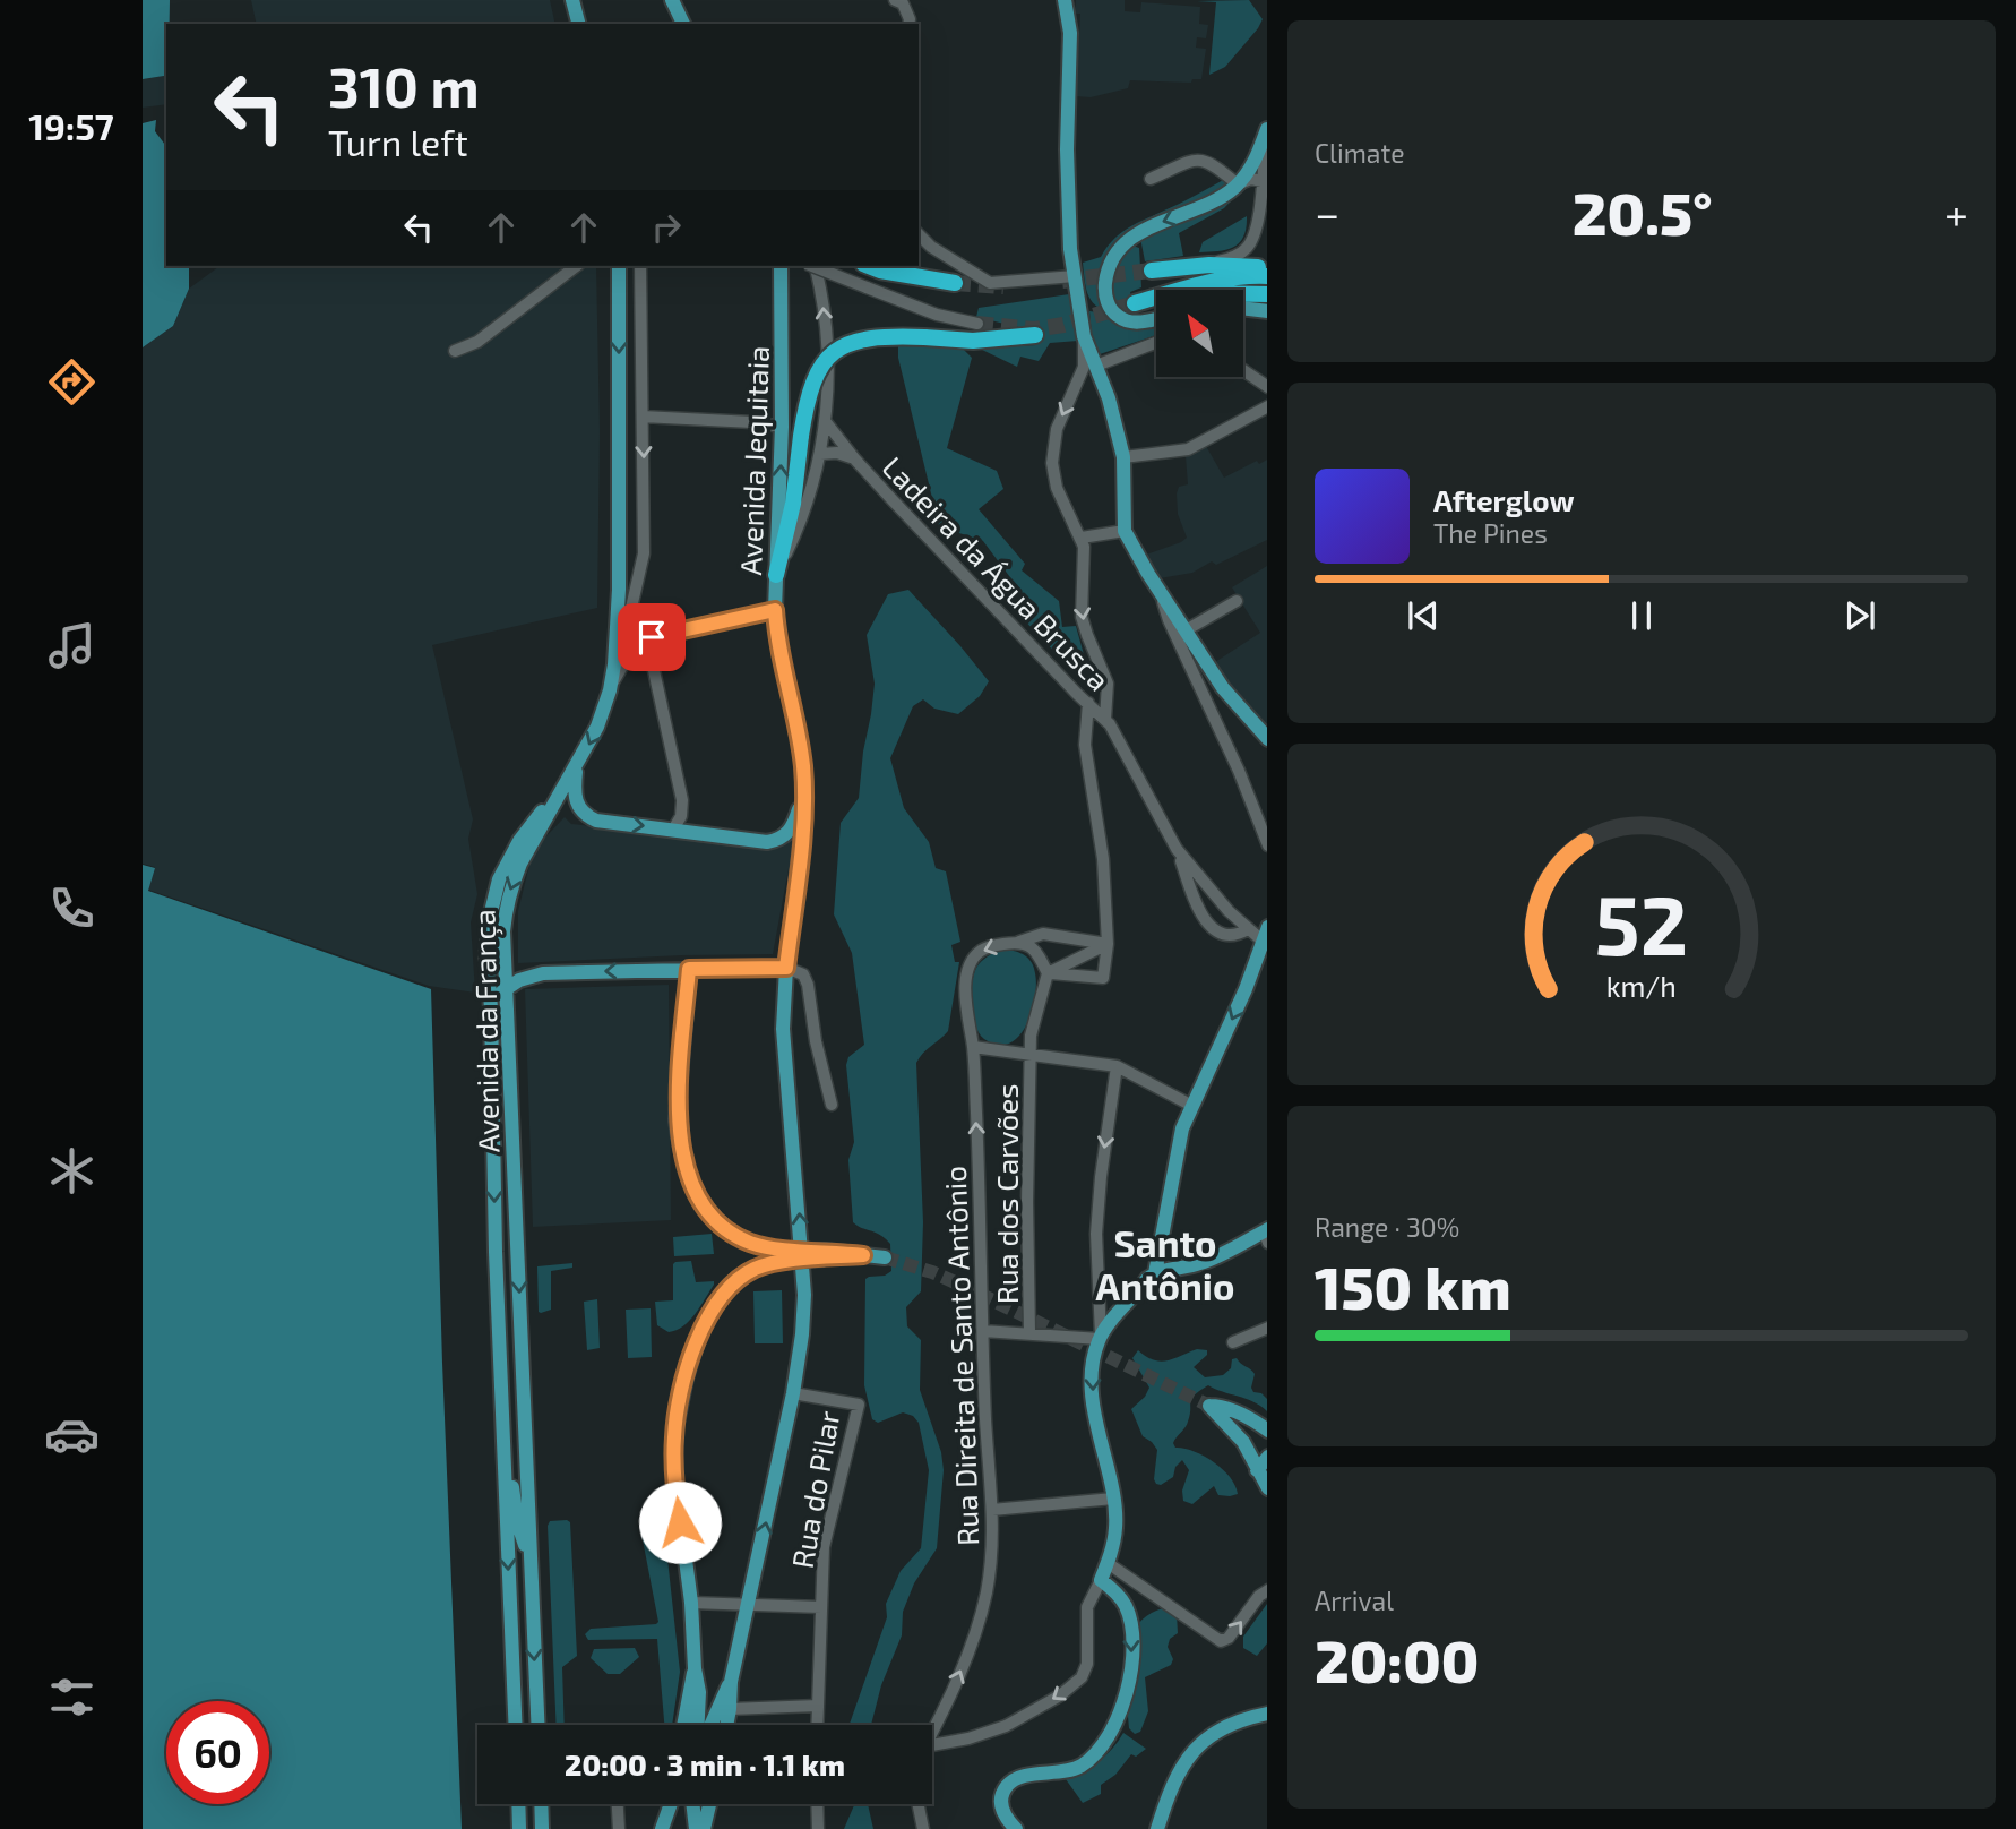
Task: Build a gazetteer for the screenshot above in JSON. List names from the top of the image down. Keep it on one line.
{"streets":{"main road":["Avenida Jequitaia","Avenida da França"],"street":["Ladeira da Água Brusca","Rua dos Carvões","Rua Direita de Santo Antônio","Rua do Pilar"]},"crossings":[["Avenida Jequitaia","Rua do Pilar"]],"one_way":["Avenida Jequitaia","Avenida da França"],"districts":["Santo Antônio"],"north":"top left","page":{"tabs":"19:57","tile":["Climate",["Range · 30%","150 km"],["Arrival","20:00"]],"turn":["310 m","Turn left"],"heat":["−","20.5°","+"],"song":["Afterglow","The Pines"],"limit":"60","trip":"20:00 · 3 min · 1.1 km","gauge":["52","km/h"]}}
